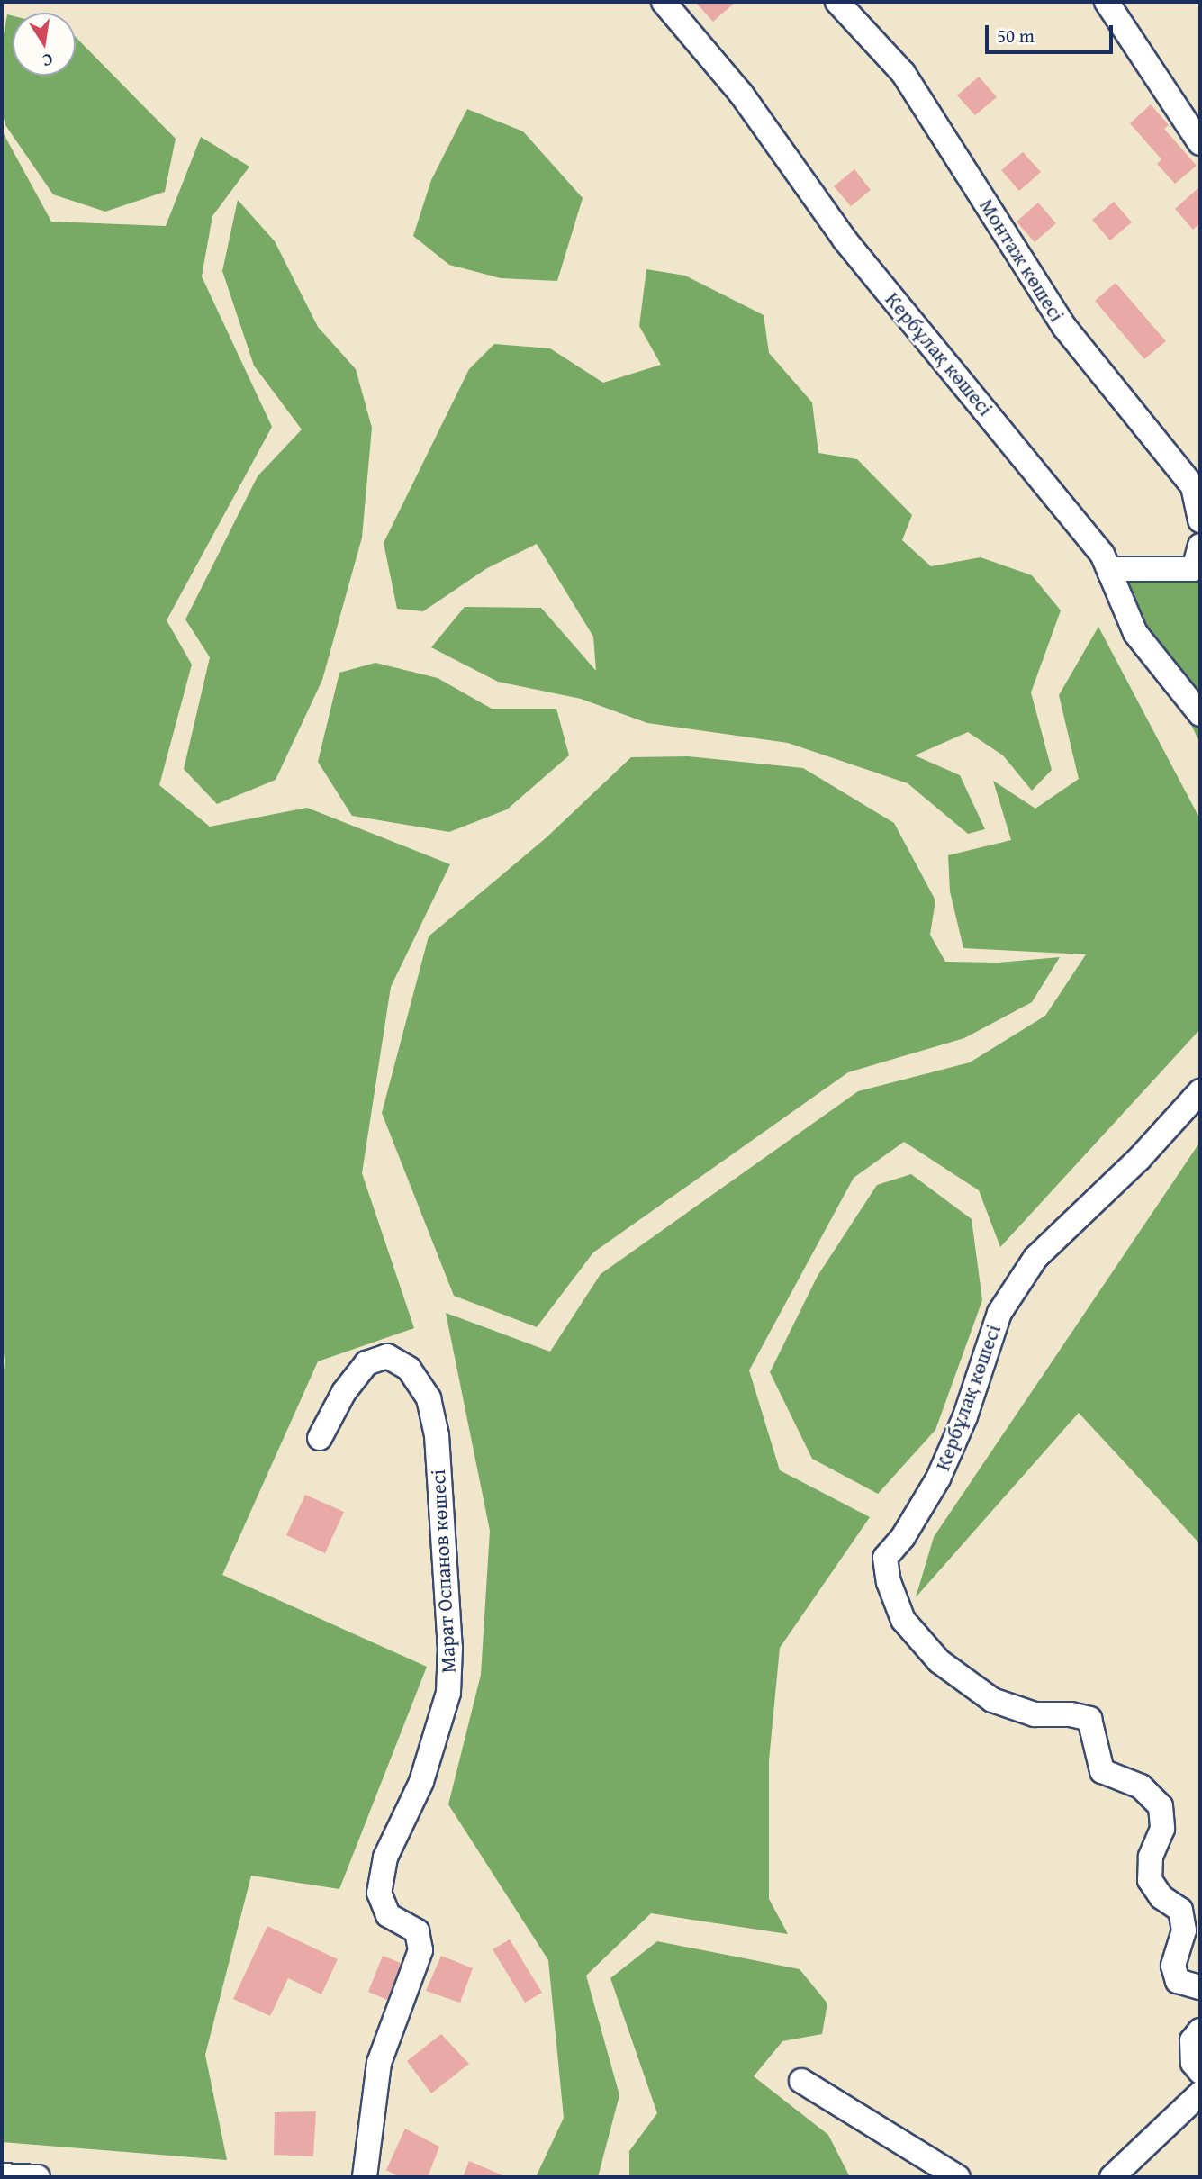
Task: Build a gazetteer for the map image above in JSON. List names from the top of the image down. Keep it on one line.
{"streets":{"street":["Монтаж көшесі","Кербұлақ көшесі","Марат Оспанов көшесі"]},"scale_bar":"50 m","north":"bottom"}
